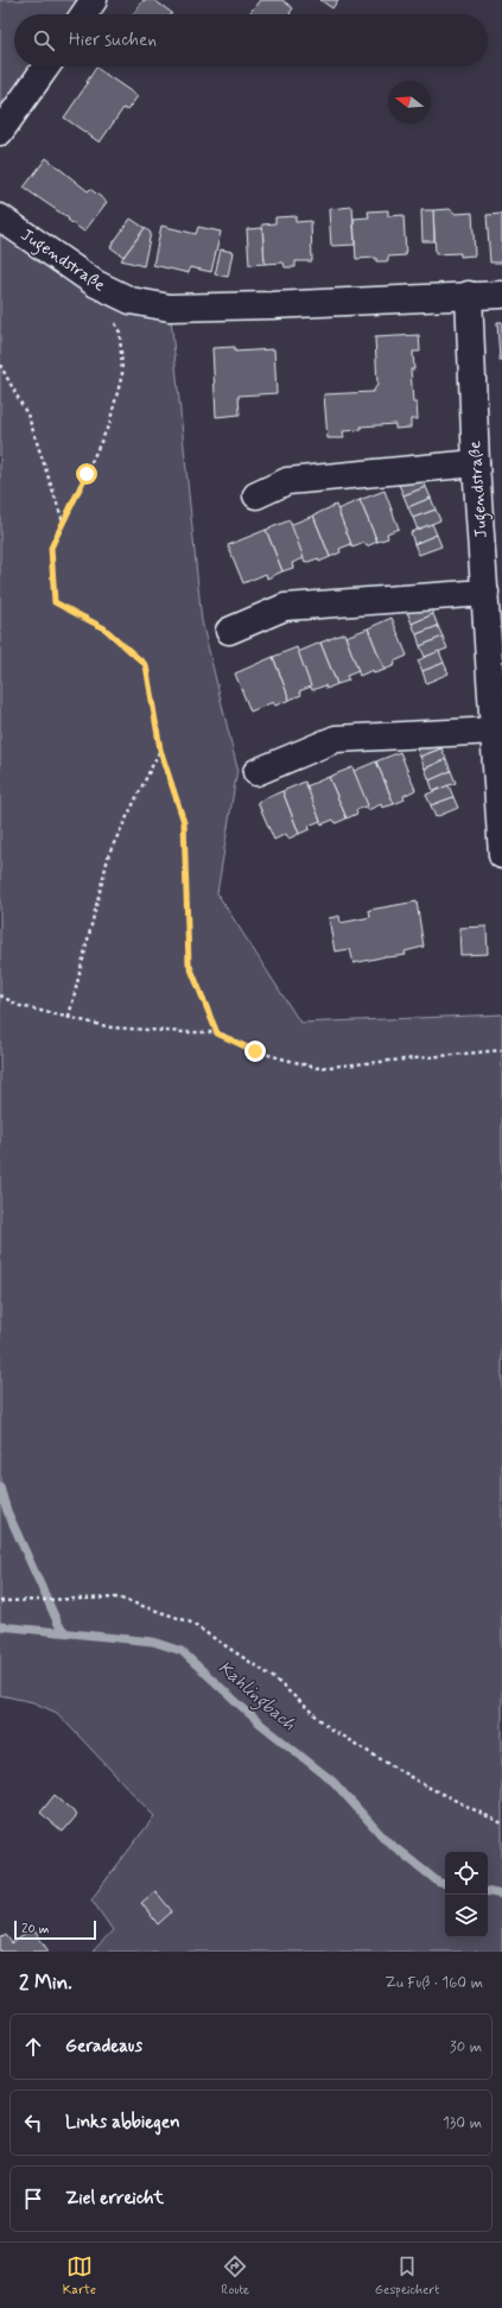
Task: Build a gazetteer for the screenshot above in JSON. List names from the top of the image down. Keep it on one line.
{"streets":{"street":["Jugendstraße"]},"water":["Kahlingbach"],"scale_bar":"20 m","north":"left","page":{"search":"Hier suchen","scale":"20 m","heading":["2 Min.","Zu Fuß · 160 m"],"list":[["Geradeaus","30 m"],["Links abbiegen","130 m"],"Ziel erreicht"],"nav":["Karte","Route","Gespeichert"]}}
